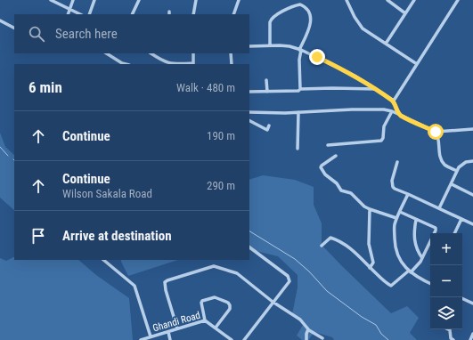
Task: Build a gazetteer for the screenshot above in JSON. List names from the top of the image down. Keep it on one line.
{"streets":{"street":["Ghandi Road"]},"page":{"search":"Search here","heading":["6 min","Walk · 480 m"],"list":[["Continue","190 m"],["Continue","Wilson Sakala Road","290 m"],"Arrive at destination"],"map_buttons":["+","−"]}}
